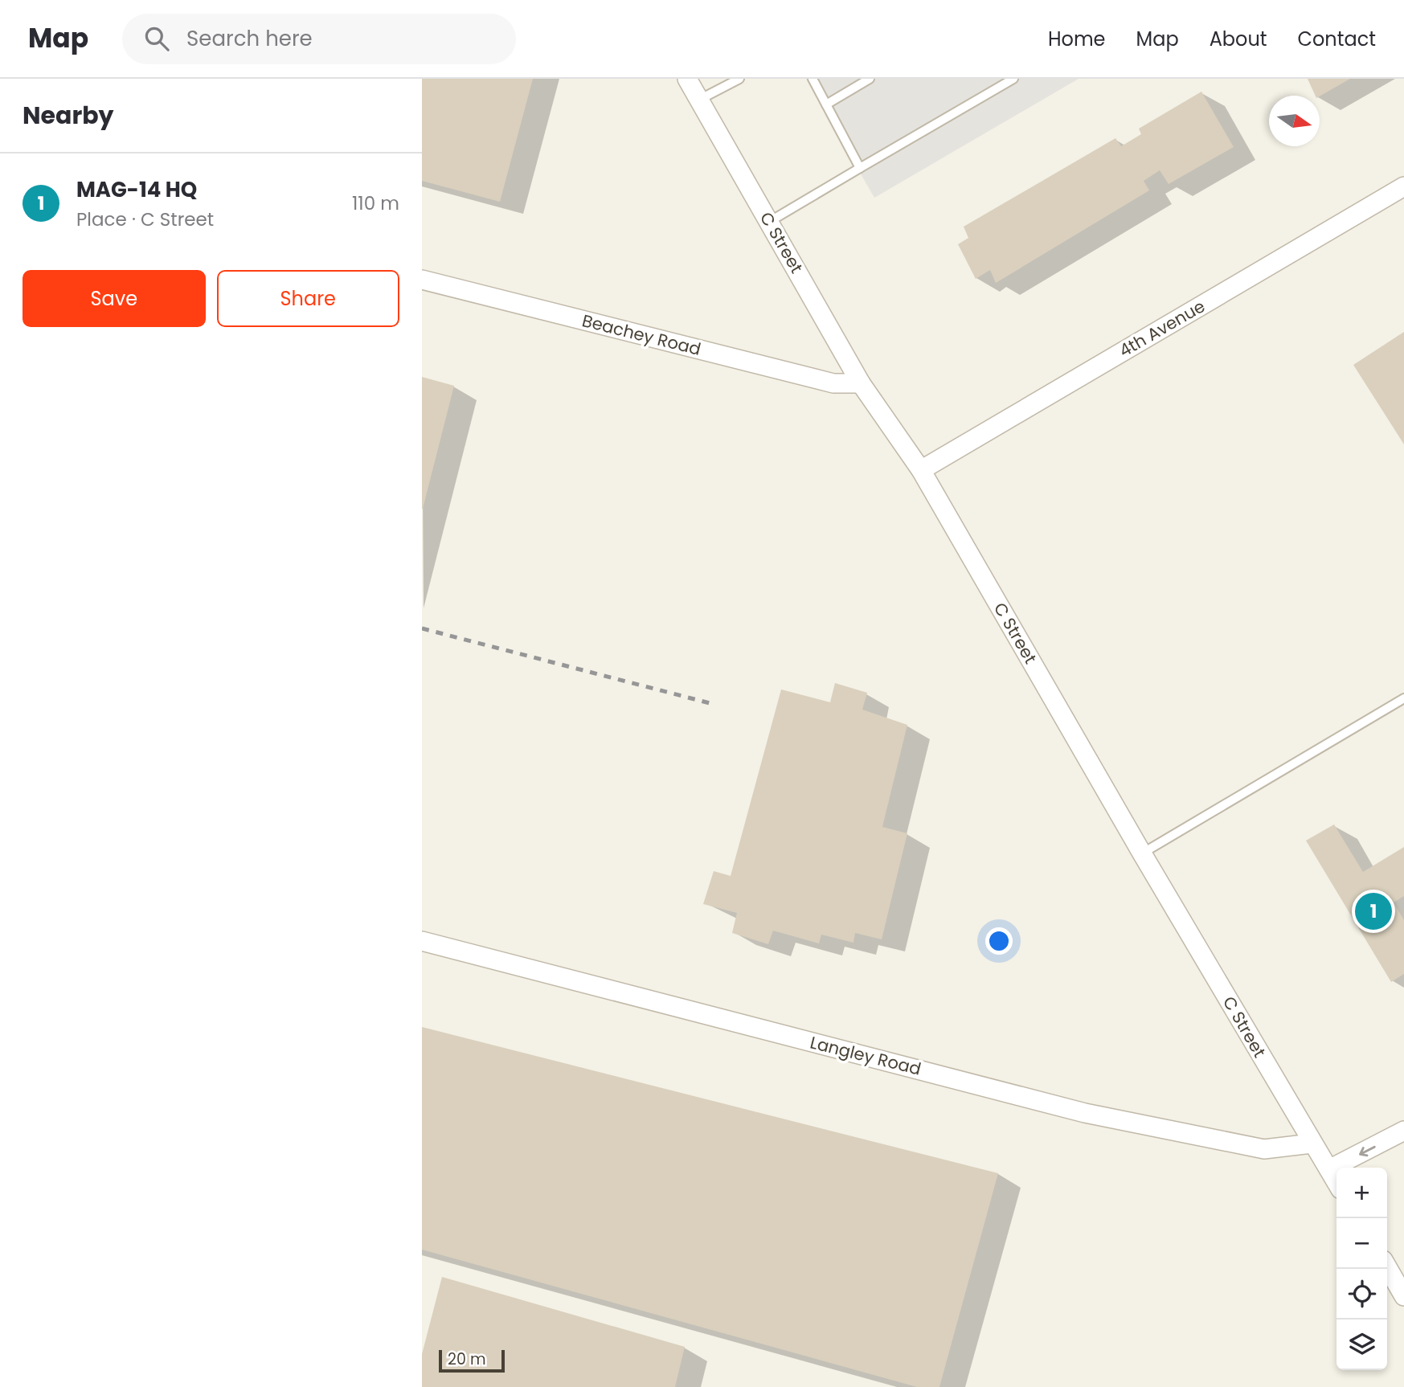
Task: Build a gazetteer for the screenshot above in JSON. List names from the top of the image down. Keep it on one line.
{"streets":{"street":["C Street","4th Avenue","Beachey Road","Langley Road"]},"crossings":[["C Street","4th Avenue"],["C Street","Beachey Road"],["C Street","Langley Road"]],"scale_bar":"20 m","north":"right","page":{"header":"Map","search":"Search here","nav":["Home","Map","About","Contact"],"heading":"Nearby","list":[{"mark":"1","name":"MAG-14 HQ","note":"Place · C Street","value":"110 m"}],"buttons":["Save","Share"],"pins":"1","map_buttons":["+","−"],"scale":"20 m"}}
